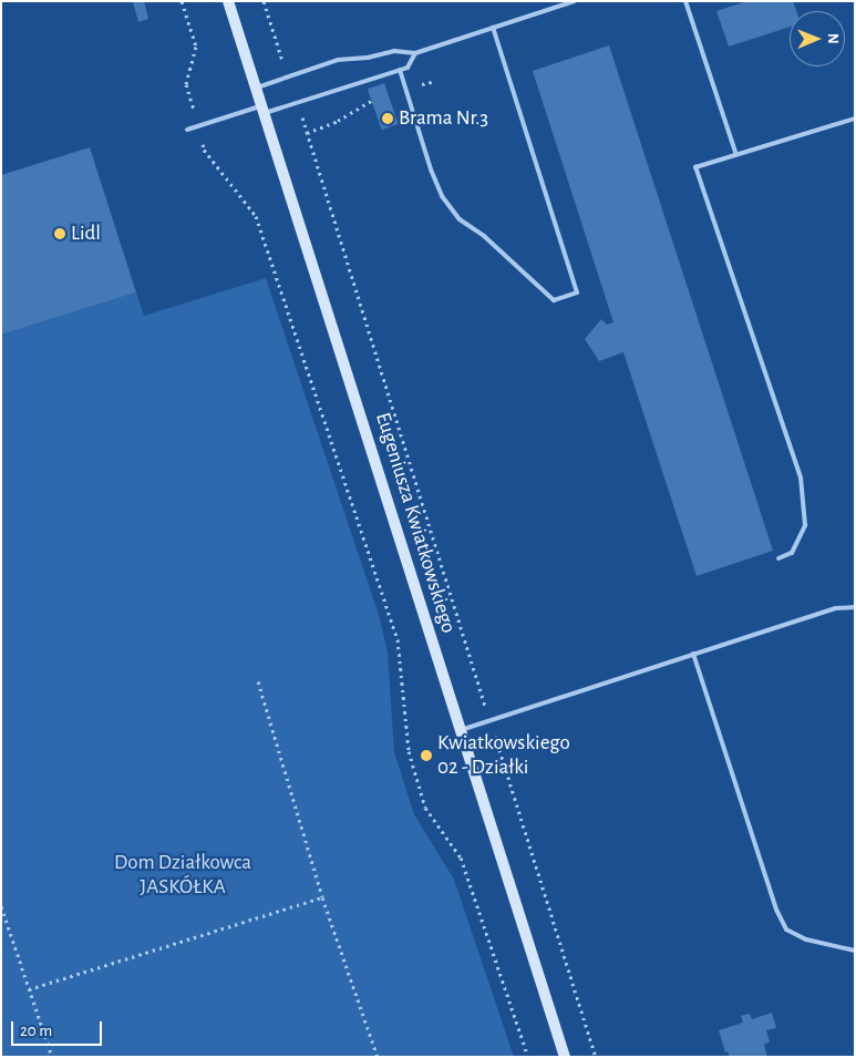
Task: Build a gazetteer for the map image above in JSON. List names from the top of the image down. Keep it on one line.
{"streets":{"main road":["Eugeniusza Kwiatkowskiego"]},"parks":["Dom Działkowca JASKÓŁKA"],"places":["Brama Nr.3","Lidl","Kwiatkowskiego 02 - Działki"],"scale_bar":"20 m","north":"right"}
